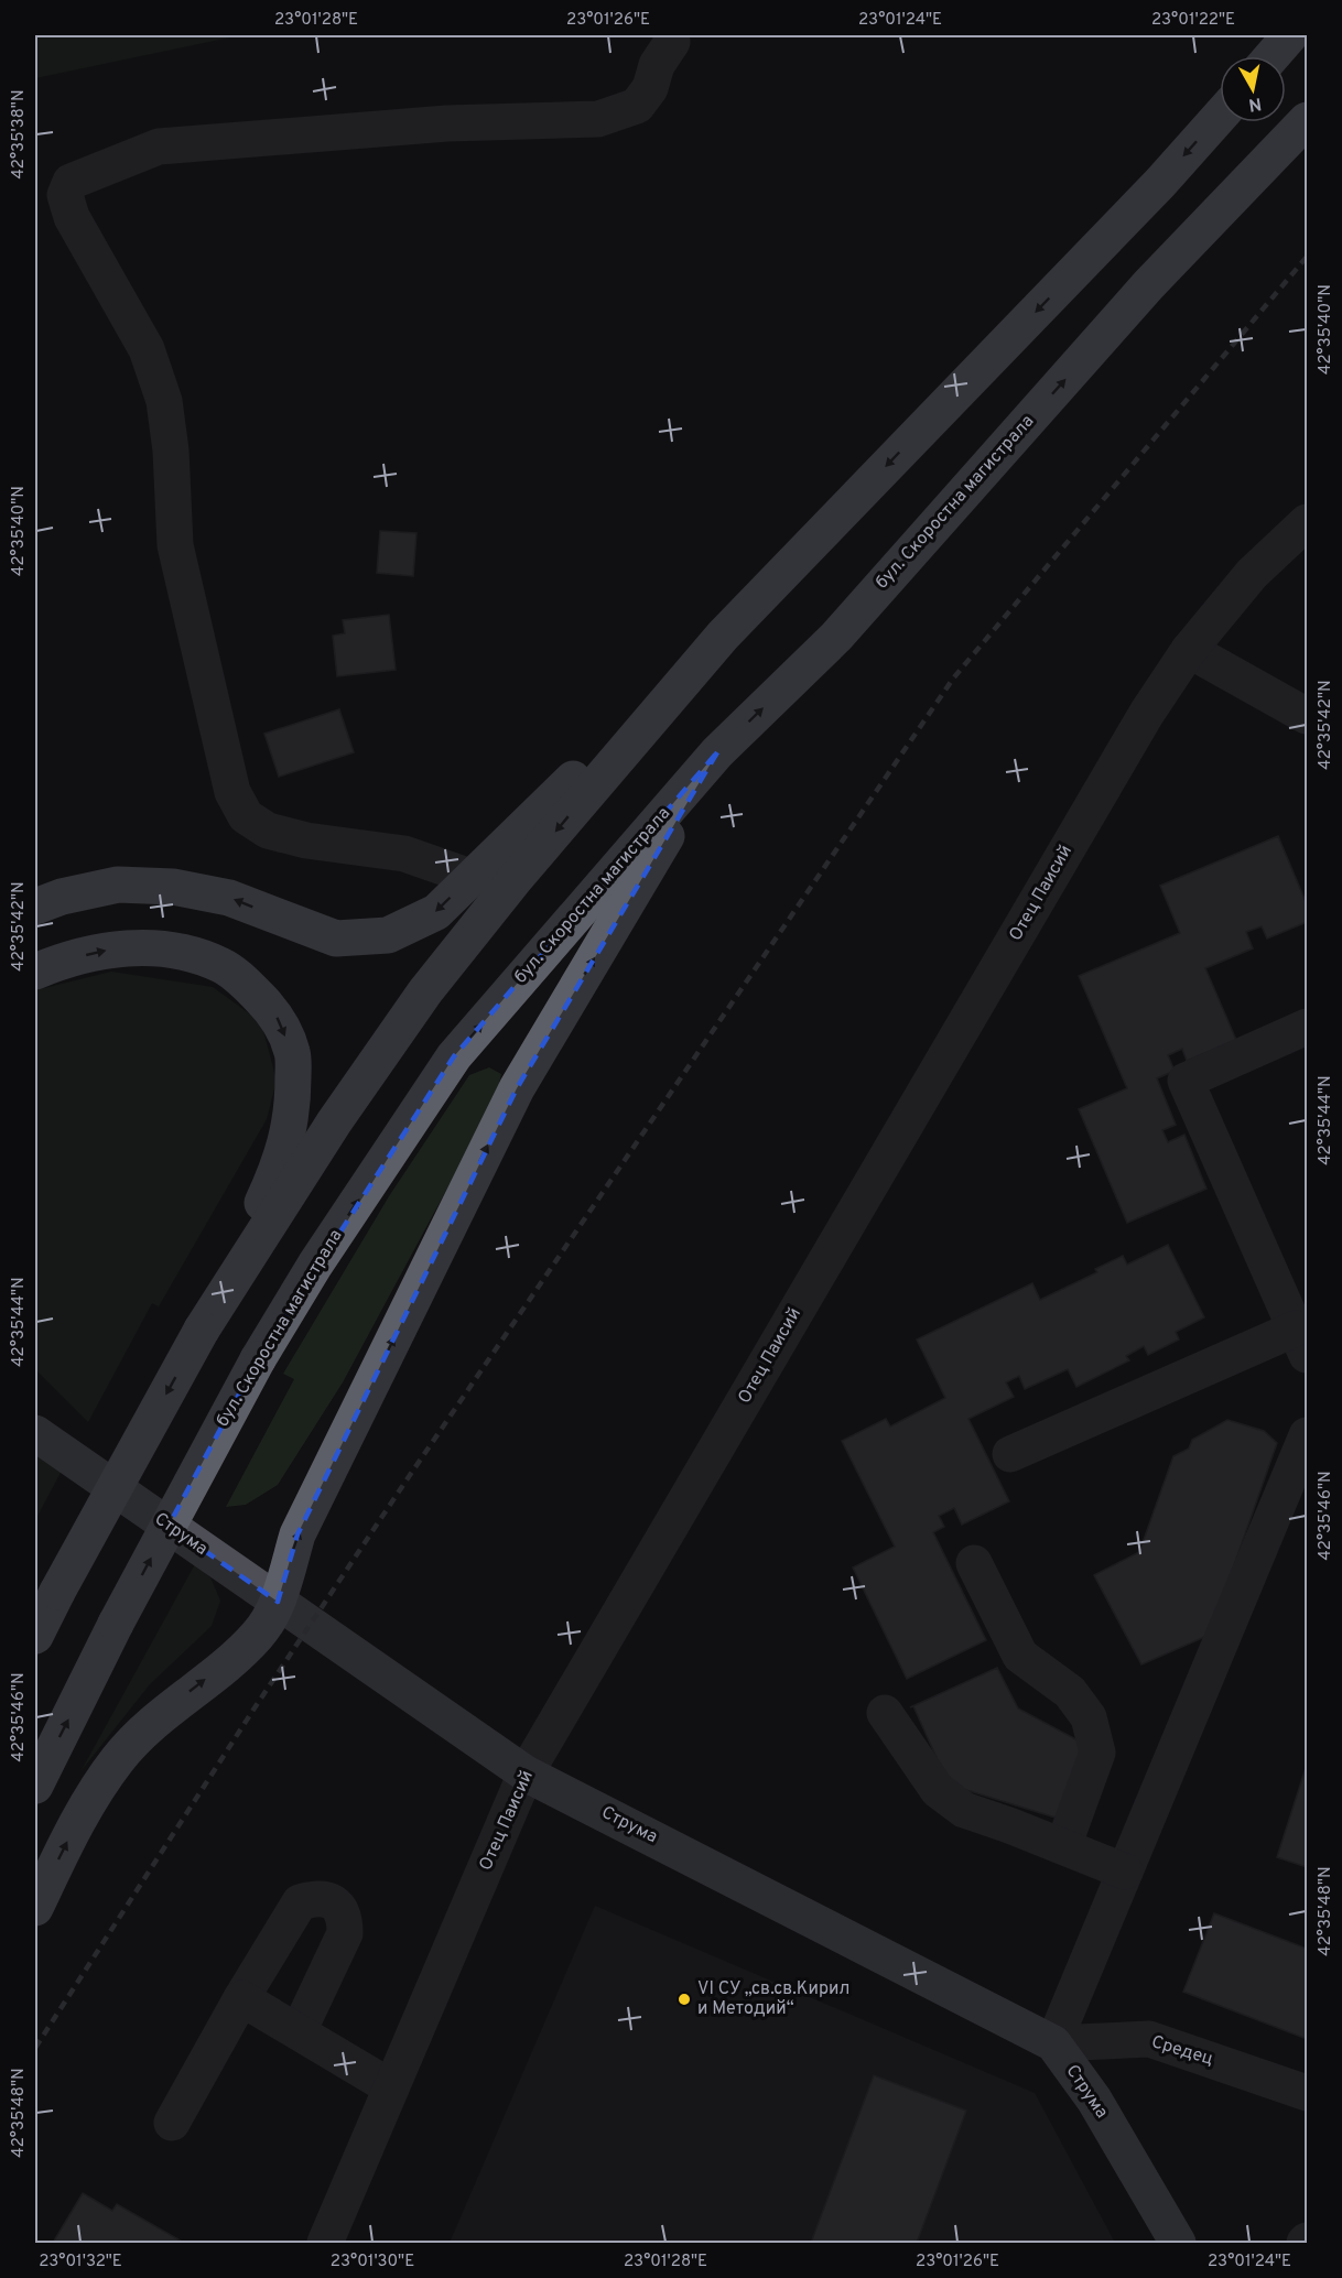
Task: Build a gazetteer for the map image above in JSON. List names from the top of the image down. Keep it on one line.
{"streets":{"highway":["бул. Скоростна магистрала"],"main road":["Струма"],"street":["Отец Паисий","Средец"]},"crossings":[["Отец Паисий","Струма"],["Струма","Средец"]],"places":["VI СУ „св.св.Кирил и Методий“"],"north":"bottom","coordinates":["23°01'28\"E","23°01'26\"E","23°01'24\"E","23°01'22\"E","42°35'38\"N","42°35'40\"N","42°35'42\"N","42°35'44\"N","42°35'46\"N","42°35'48\"N","23°01'32\"E","23°01'30\"E"]}
